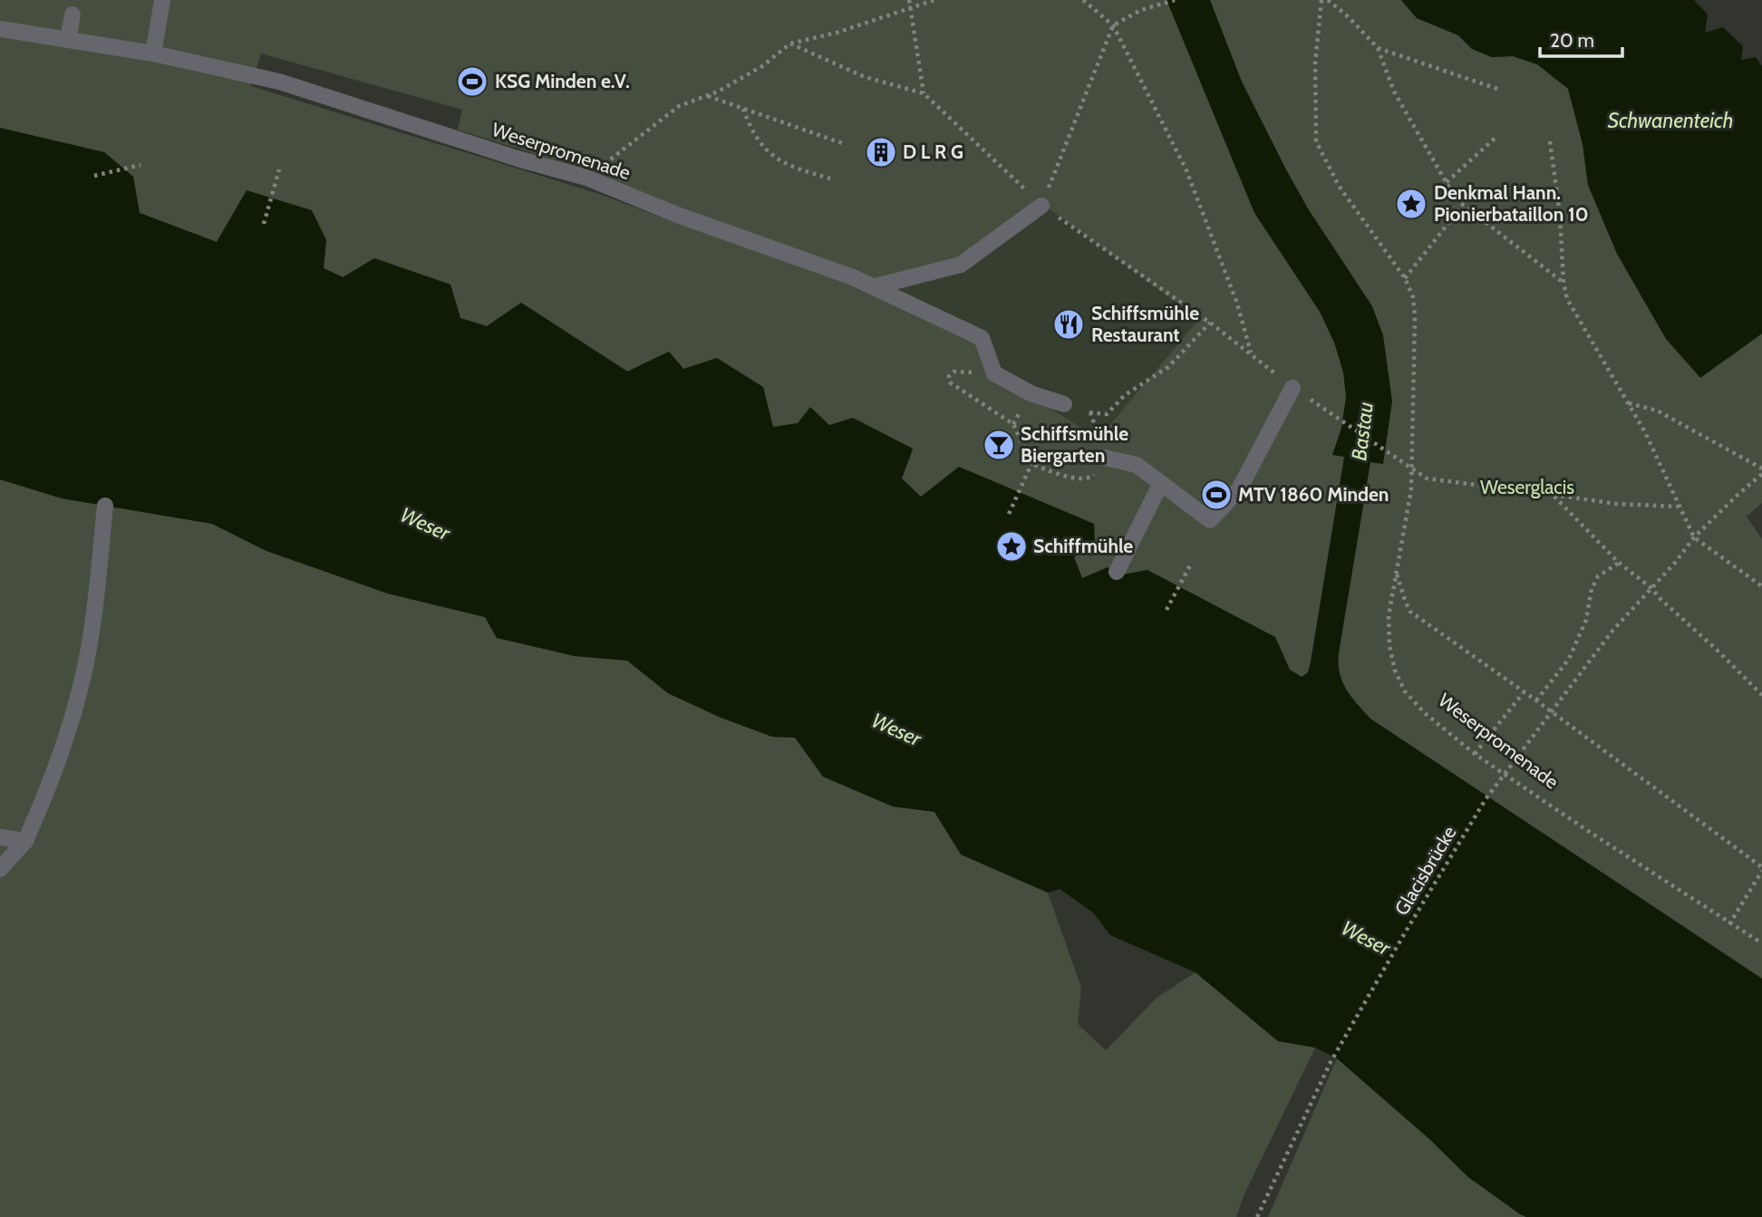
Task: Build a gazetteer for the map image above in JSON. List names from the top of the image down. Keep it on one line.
{"streets":{"lane":["Weserpromenade"],"path":["Glacisbrücke"]},"water":["Schwanenteich","Bastau","Weser"],"parks":["Weserglacis"],"places":{"sports":["KSG Minden e.V.","MTV 1860 Minden"],"building":["D L R G"],"place":["Denkmal Hann. Pionierbataillon 10","Schiffmühle"],"restaurant":["Schiffsmühle Restaurant"],"bar":["Schiffsmühle Biergarten"]},"scale_bar":"20 m"}
